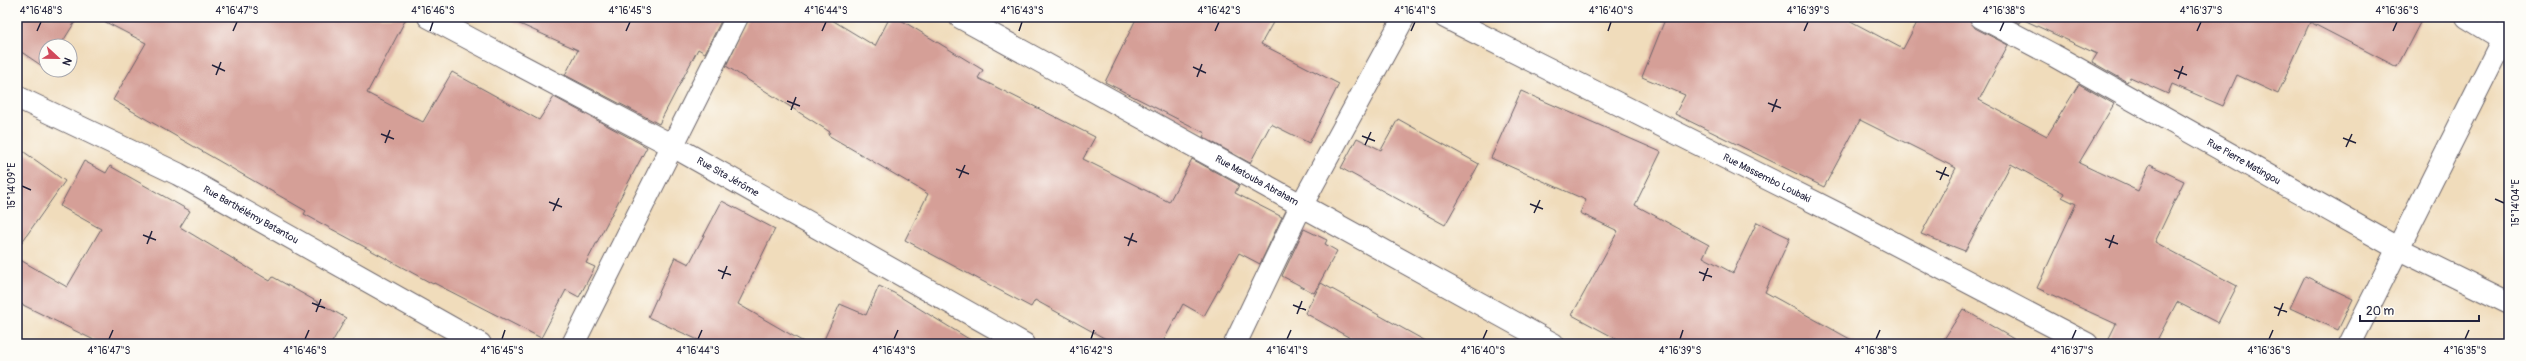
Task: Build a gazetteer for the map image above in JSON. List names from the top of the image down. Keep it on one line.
{"streets":{"street":["Rue Pierre Matingou","Rue Sita Jérôme","Rue Massembo Loubaki","Rue Matouba Abraham","Rue Barthélémy Batantou"]},"scale_bar":"20 m","north":"right","coordinates":["4°16'48\"S","4°16'47\"S","4°16'46\"S","4°16'45\"S","4°16'44\"S","4°16'43\"S","4°16'42\"S","4°16'41\"S","4°16'40\"S","4°16'39\"S","4°16'38\"S","4°16'37\"S","4°16'36\"S","15°14'09\"E","15°14'04\"E","4°16'35\"S"]}
